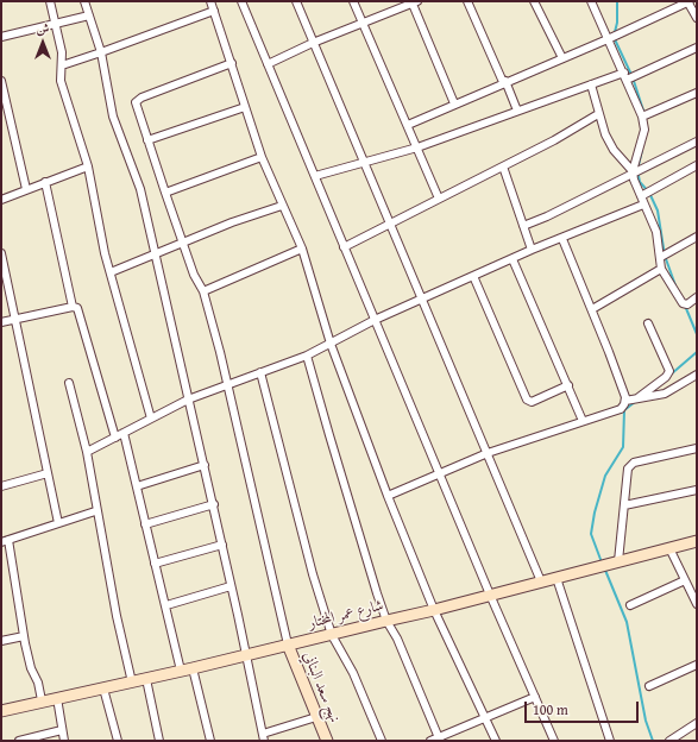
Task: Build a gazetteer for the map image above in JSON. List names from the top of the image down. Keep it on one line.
{"streets":{"street":["شارع عمر المختار","نهج سعد البناني"]},"crossings":[["شارع عمر المختار","نهج سعد البناني"]],"scale_bar":"100 m","north":"top"}
